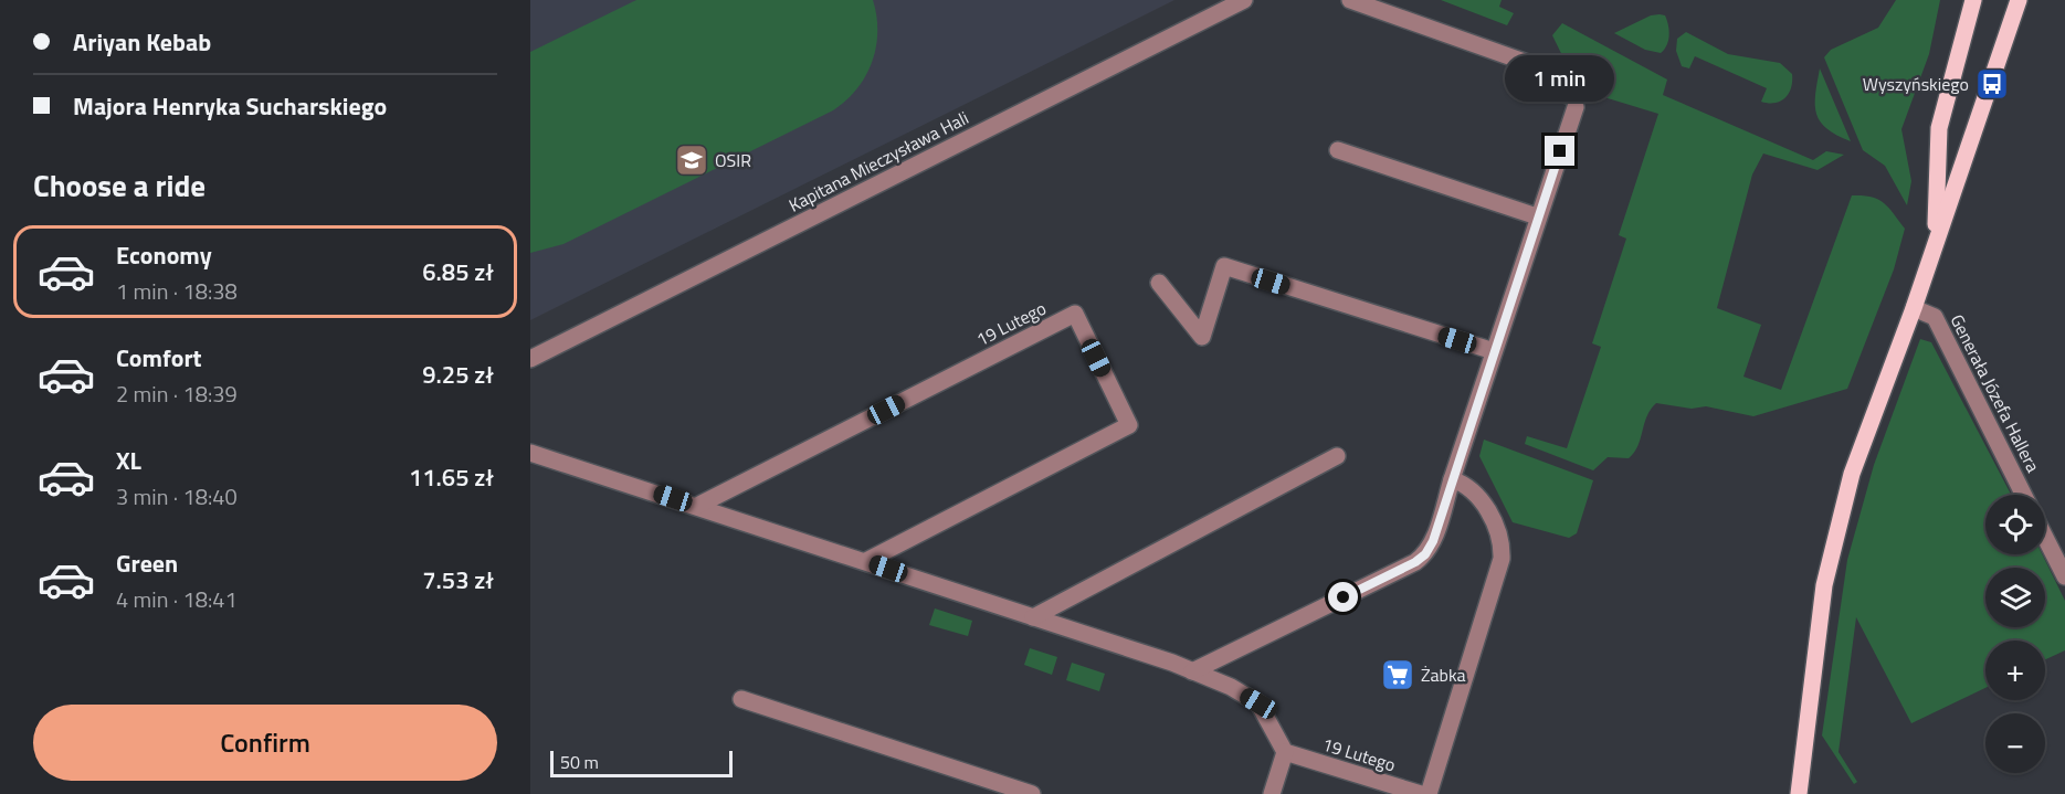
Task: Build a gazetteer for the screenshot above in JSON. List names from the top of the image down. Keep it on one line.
{"streets":{"street":["Kapitana Mieczysława Hali","19 Lutego","Generała Józefa Hallera"]},"places":{"bus stop":["Wyszyńskiego"],"school or university":["OSIR"],"supermarket":["Żabka"]},"scale_bar":"50 m","page":{"banner":["Ariyan Kebab","Majora Henryka Sucharskiego"],"bubble":"1 min","heading":"Choose a ride","list":[{"name":"Economy","note":"1 min · 18:38","value":"6.85 zł"},{"name":"Comfort","note":"2 min · 18:39","value":"9.25 zł"},{"name":"XL","note":"3 min · 18:40","value":"11.65 zł"},{"name":"Green","note":"4 min · 18:41","value":"7.53 zł"}],"map_buttons":["+","−"],"buttons":"Confirm","scale":"50 m"}}
